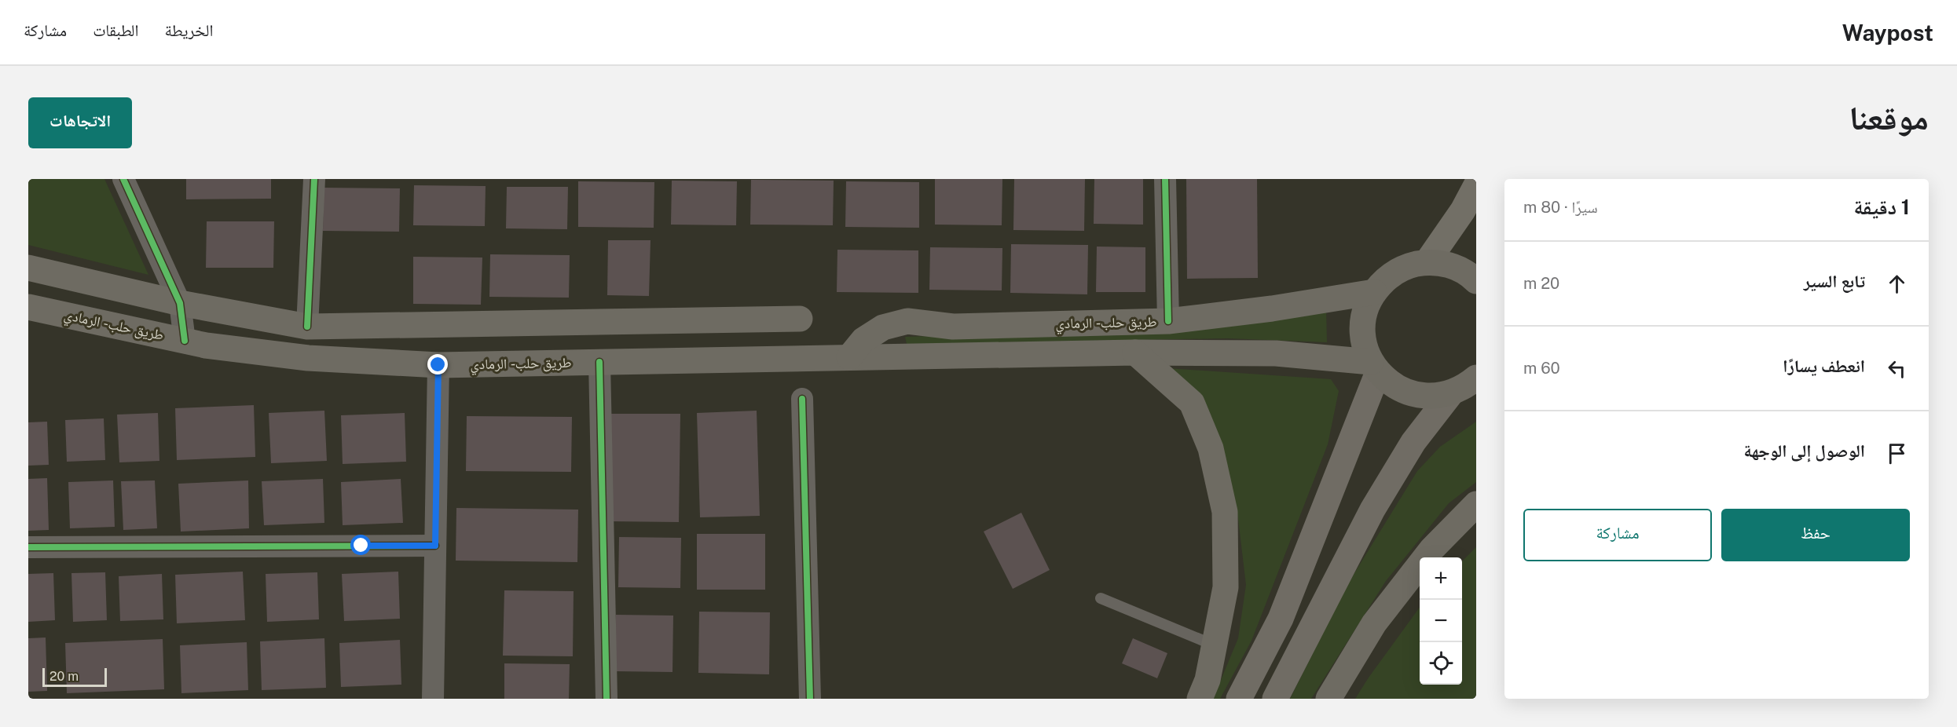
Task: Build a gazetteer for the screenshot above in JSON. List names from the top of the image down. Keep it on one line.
{"streets":{"highway":["طريق حلب - الرمادي"]},"scale_bar":"20 m","page":{"header":"Waypost","nav":["الخريطة","الطبقات","مشاركة"],"title":"موقعنا","buttons":["الاتجاهات",["حفظ","مشاركة"]],"heading":["1 دقيقة","سيرًا · 80 m"],"list":[["تابع السير","20 m"],["انعطف يسارًا","60 m"],"الوصول إلى الوجهة"],"map_buttons":["+","−"],"scale":"20 m"}}
